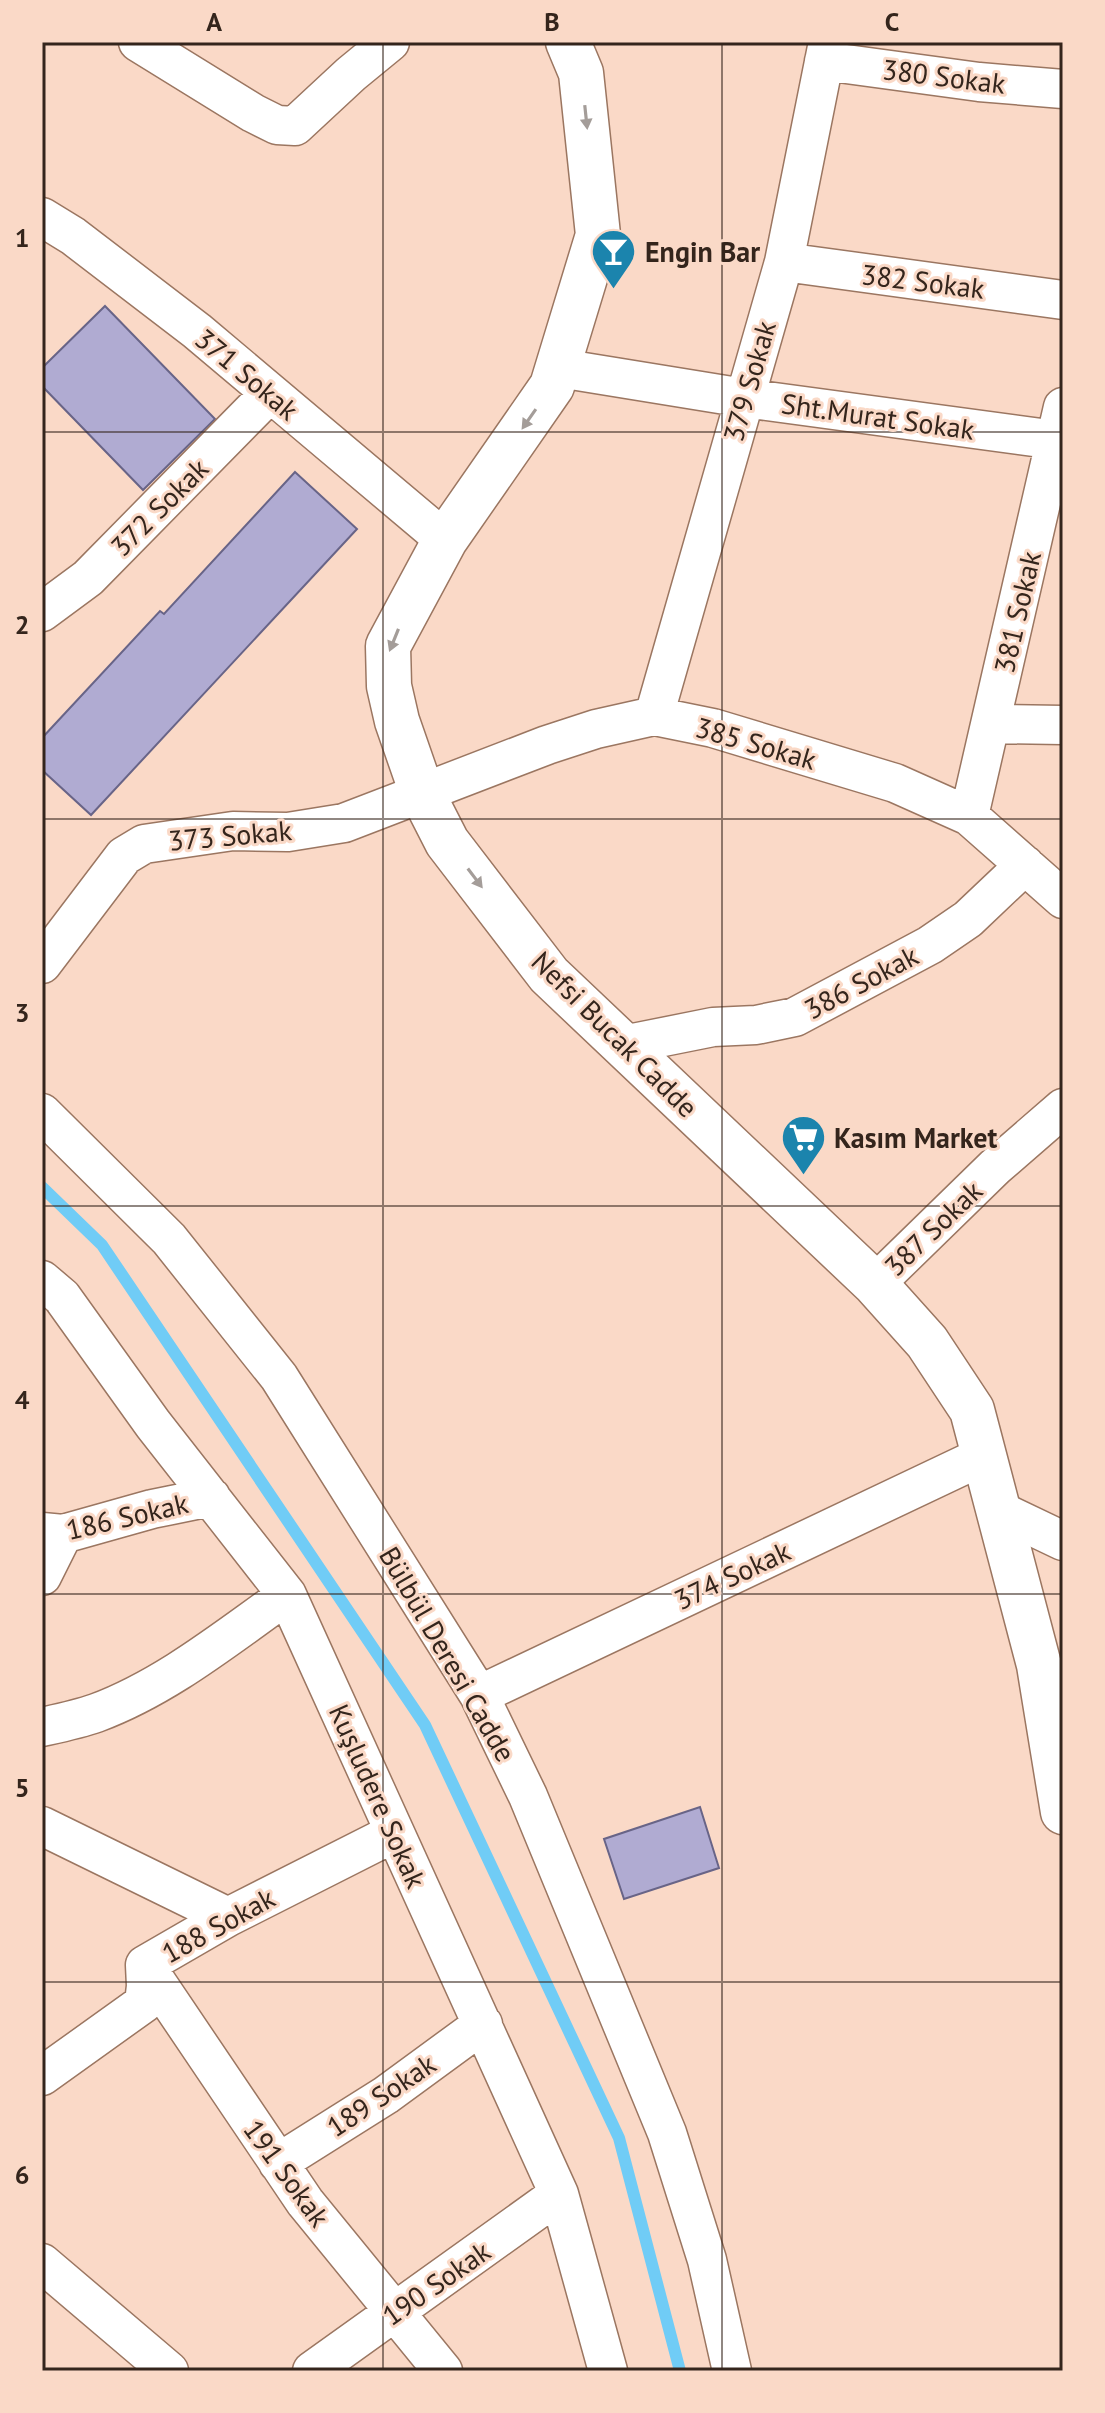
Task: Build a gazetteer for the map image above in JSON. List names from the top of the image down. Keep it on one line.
{"streets":{"street":["380 Sokak","382 Sokak","371 Sokak","379 Sokak","Sht.Murat Sokak","372 Sokak","381 Sokak","385 Sokak","373 Sokak","386 Sokak","Nefsi Bucak Cadde","387 Sokak","186 Sokak","374 Sokak","Bülbül Deresi Cadde","Kuşludere Sokak","188 Sokak","189 Sokak","191 Sokak","190 Sokak"]},"crossings":[["380 Sokak","379 Sokak"],["382 Sokak","379 Sokak"],["371 Sokak","372 Sokak"],["371 Sokak","Nefsi Bucak Cadde"],["379 Sokak","Sht.Murat Sokak"],["379 Sokak","385 Sokak"],["Sht.Murat Sokak","381 Sokak"],["Sht.Murat Sokak","Nefsi Bucak Cadde"],["381 Sokak","385 Sokak"],["385 Sokak","373 Sokak"],["385 Sokak","386 Sokak"],["385 Sokak","Nefsi Bucak Cadde"],["373 Sokak","Nefsi Bucak Cadde"],["386 Sokak","Nefsi Bucak Cadde"],["Nefsi Bucak Cadde","387 Sokak"],["Nefsi Bucak Cadde","374 Sokak"],["186 Sokak","Kuşludere Sokak"],["374 Sokak","Bülbül Deresi Cadde"],["Kuşludere Sokak","188 Sokak"],["Kuşludere Sokak","189 Sokak"],["Kuşludere Sokak","190 Sokak"],["188 Sokak","191 Sokak"],["189 Sokak","191 Sokak"],["191 Sokak","190 Sokak"]],"one_way":["Nefsi Bucak Cadde"],"places":{"bar":["Engin Bar"],"supermarket":["Kasım Market"]},"grid":{"columns":["A","B","C"],"rows":["1","2","3","4","5","6"]}}
